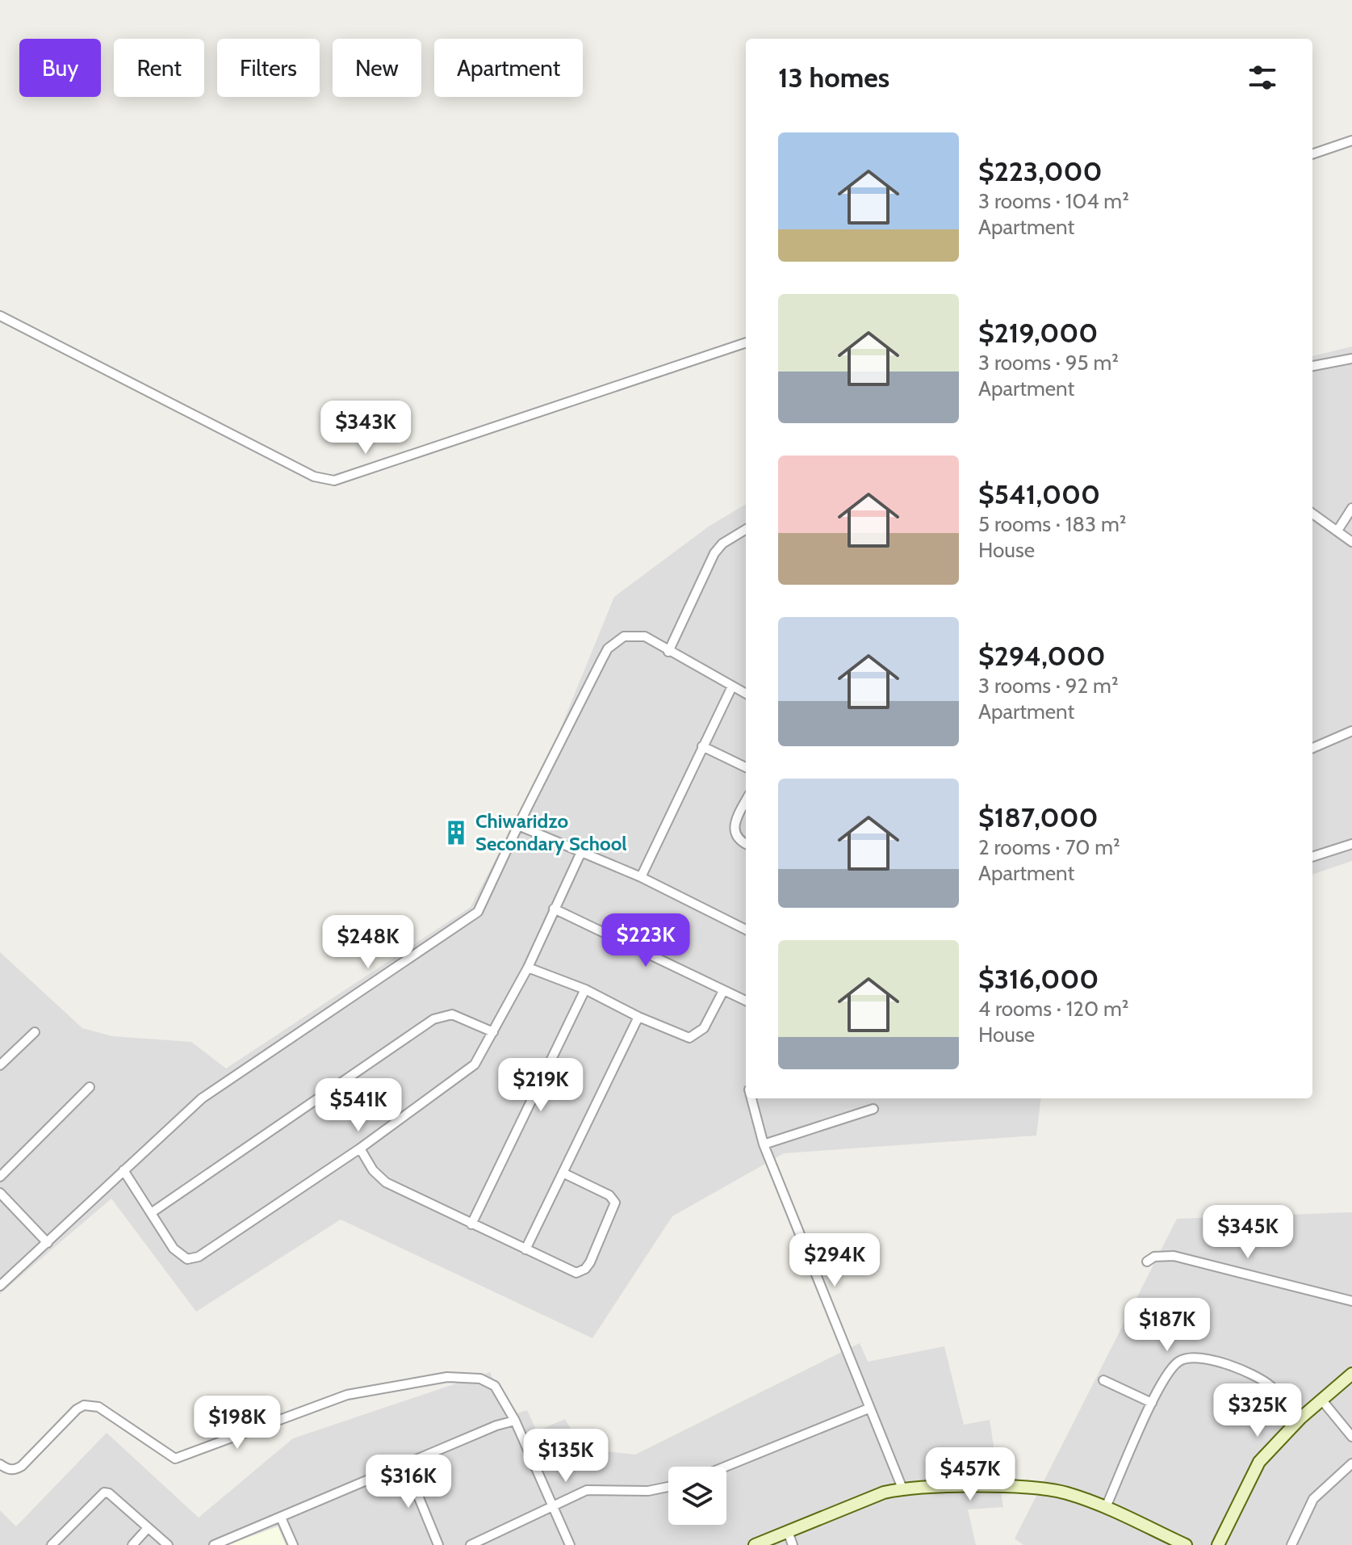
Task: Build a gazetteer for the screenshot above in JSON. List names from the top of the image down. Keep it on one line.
{"places":{"building":["Chiwaridzo Secondary School"]},"page":{"chip":["Buy","Rent","Filters","New","Apartment"],"heading":"13 homes","list":[{"name":"$223,000","note":"3 rooms · 104 m² · Apartment"},{"name":"$219,000","note":"3 rooms · 95 m² · Apartment"},{"name":"$541,000","note":"5 rooms · 183 m² · House"},{"name":"$294,000","note":"3 rooms · 92 m² · Apartment"},{"name":"$187,000","note":"2 rooms · 70 m² · Apartment"},{"name":"$316,000","note":"4 rooms · 120 m² · House"}],"price":["$343K","$223K","$248K","$219K","$541K","$345K","$294K","$187K","$325K","$198K","$135K","$457K","$316K"]}}
